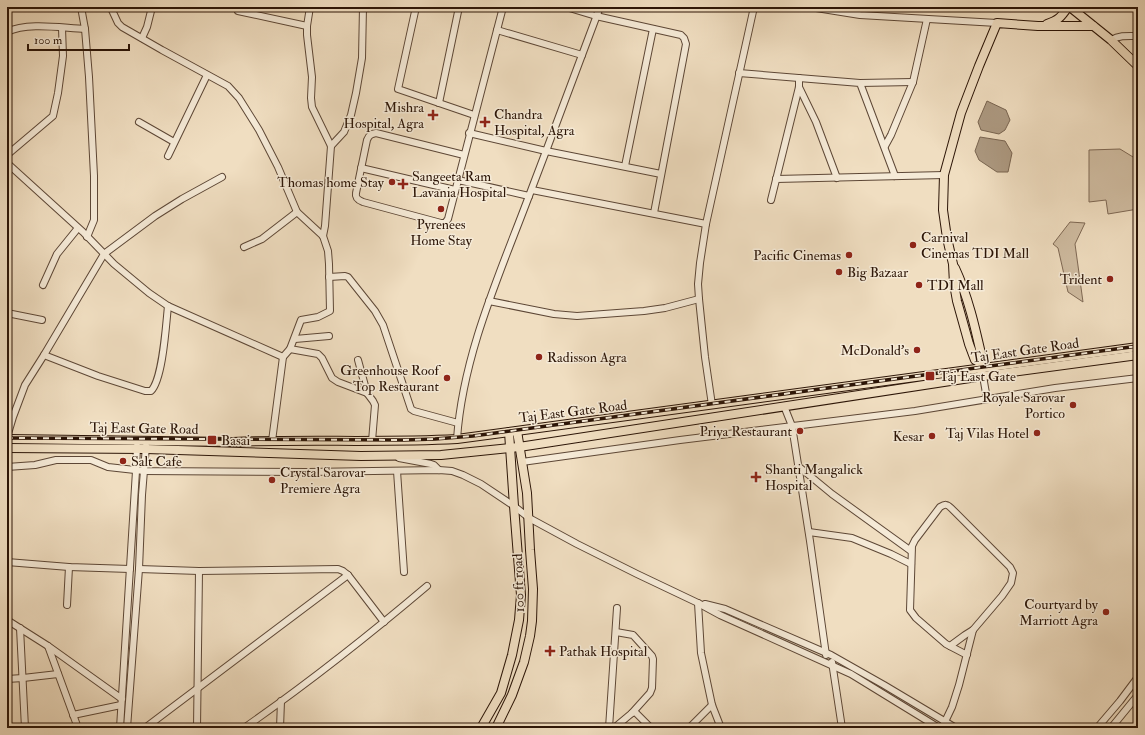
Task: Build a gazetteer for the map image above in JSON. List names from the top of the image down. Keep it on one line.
{"streets":{"main road":["Taj East Gate Road","100 ft road"]},"crossings":[["Taj East Gate Road","100 ft road"]],"places":{"health":["Mishra Hospital, Agra","Chandra Hospital, Agra","Sangeeta Ram Lavania Hospital","Shanti Mangalick Hospital","Pathak Hospital"],"other":["Thomas home Stay","Pyrenees Home Stay","Carnival Cinemas TDI Mall","Pacific Cinemas","Big Bazaar","Trident","TDI Mall","McDonald's","Radisson Agra","Greenhouse Roof Top Restaurant","Royale Sarovar Portico","Priya Restaurant","Taj Vilas Hotel","Kesar","Salt Cafe","Crystal Sarovar Premiere Agra","Courtyard by Marriott Agra"],"transit":["Taj East Gate","Basai"]},"scale_bar":"100 m"}
